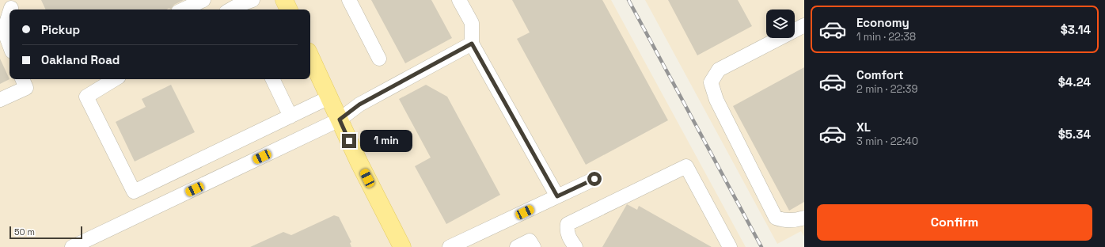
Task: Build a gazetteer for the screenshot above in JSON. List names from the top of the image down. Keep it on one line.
{"scale_bar":"50 m","page":{"list":[{"name":"Economy","note":"1 min · 22:38","value":"$3.14"},{"name":"Comfort","note":"2 min · 22:39","value":"$4.24"},{"name":"XL","note":"3 min · 22:40","value":"$5.34"}],"banner":["Pickup","Oakland Road"],"bubble":"1 min","buttons":"Confirm","scale":"50 m"}}
